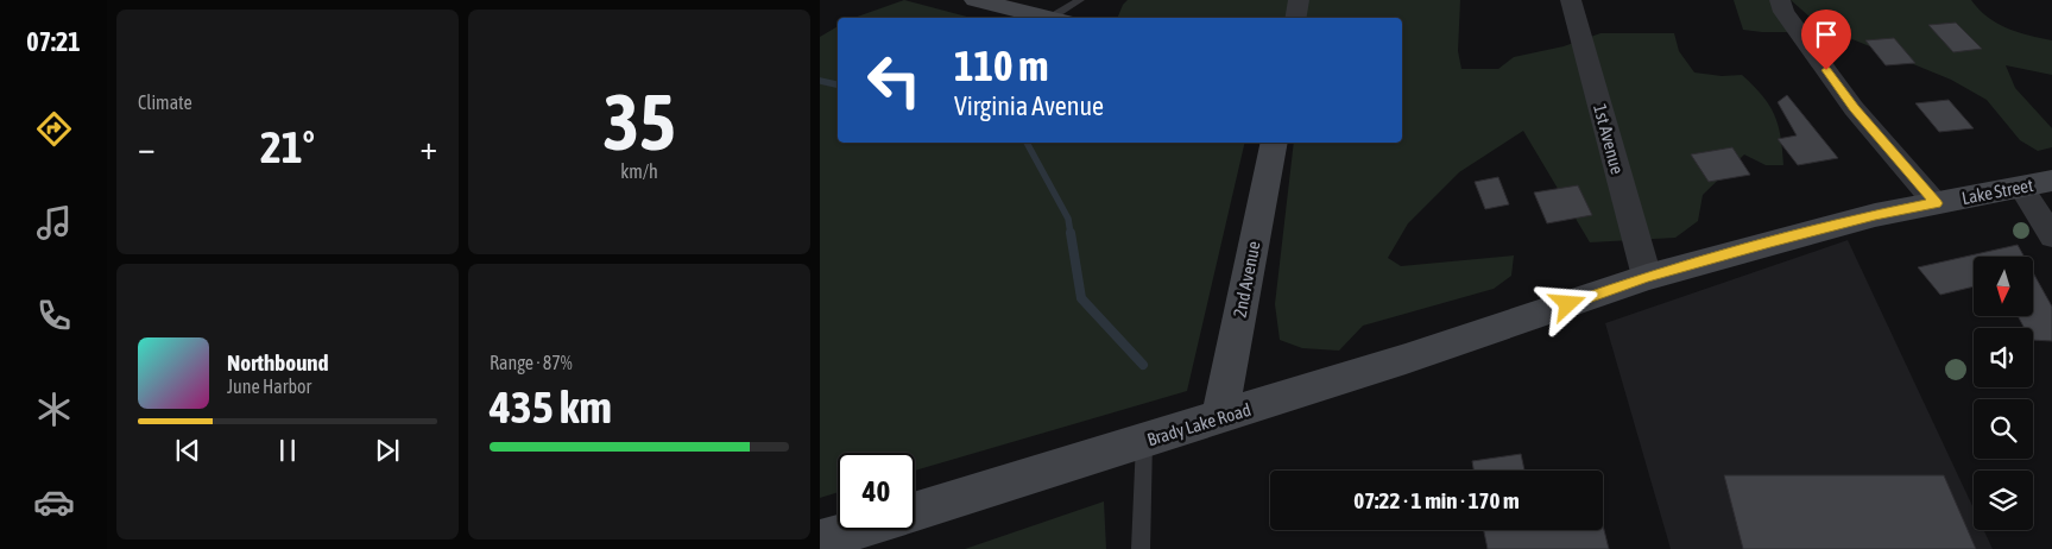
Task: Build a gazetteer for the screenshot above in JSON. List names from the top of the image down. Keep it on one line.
{"streets":{"street":["1st Avenue","Lake Street","2nd Avenue","Brady Lake Road"]},"crossings":[["1st Avenue","Lake Street"],["Lake Street","Brady Lake Road"],["2nd Avenue","Brady Lake Road"]],"north":"bottom","page":{"tabs":"07:21","tile":["Climate",["35","km/h"],["Range · 87%","435 km"]],"turn":["110 m","Virginia Avenue"],"heat":["−","21°","+"],"song":["Northbound","June Harbor"],"limit":"40","trip":"07:22 · 1 min · 170 m"}}
